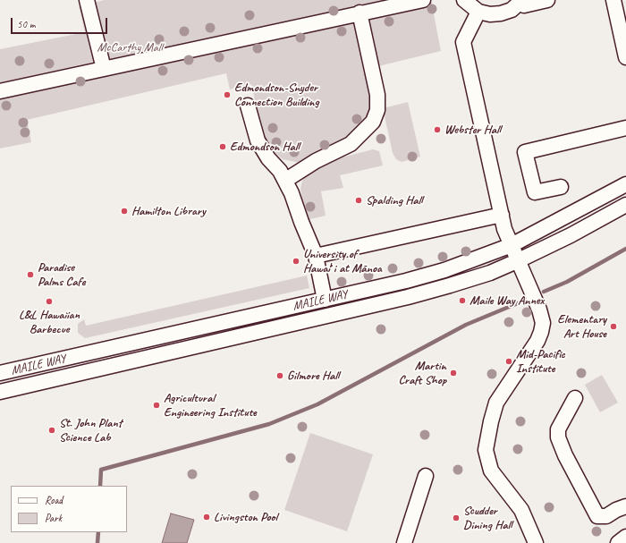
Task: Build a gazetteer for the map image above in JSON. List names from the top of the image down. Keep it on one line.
{"streets":{"street":["MAILE WAY"]},"parks":["McCarthy Mall"],"places":["Edmondson-Snyder Connection Building","Webster Hall","Edmondson Hall","Spalding Hall","Hamilton Library","University of Hawaiʻi at Mānoa","Paradise Palms Cafe","Maile Way Annex","L&L Hawaiian Barbecue","Elementary Art House","Mid-Pacific Institute","Martin Craft Shop","Gilmore Hall","Agricultural Engineering Institute","St. John Plant Science Lab","Livingston Pool","Scudder Dining Hall"],"legend":["Road","Park"],"scale_bar":"50 m"}
